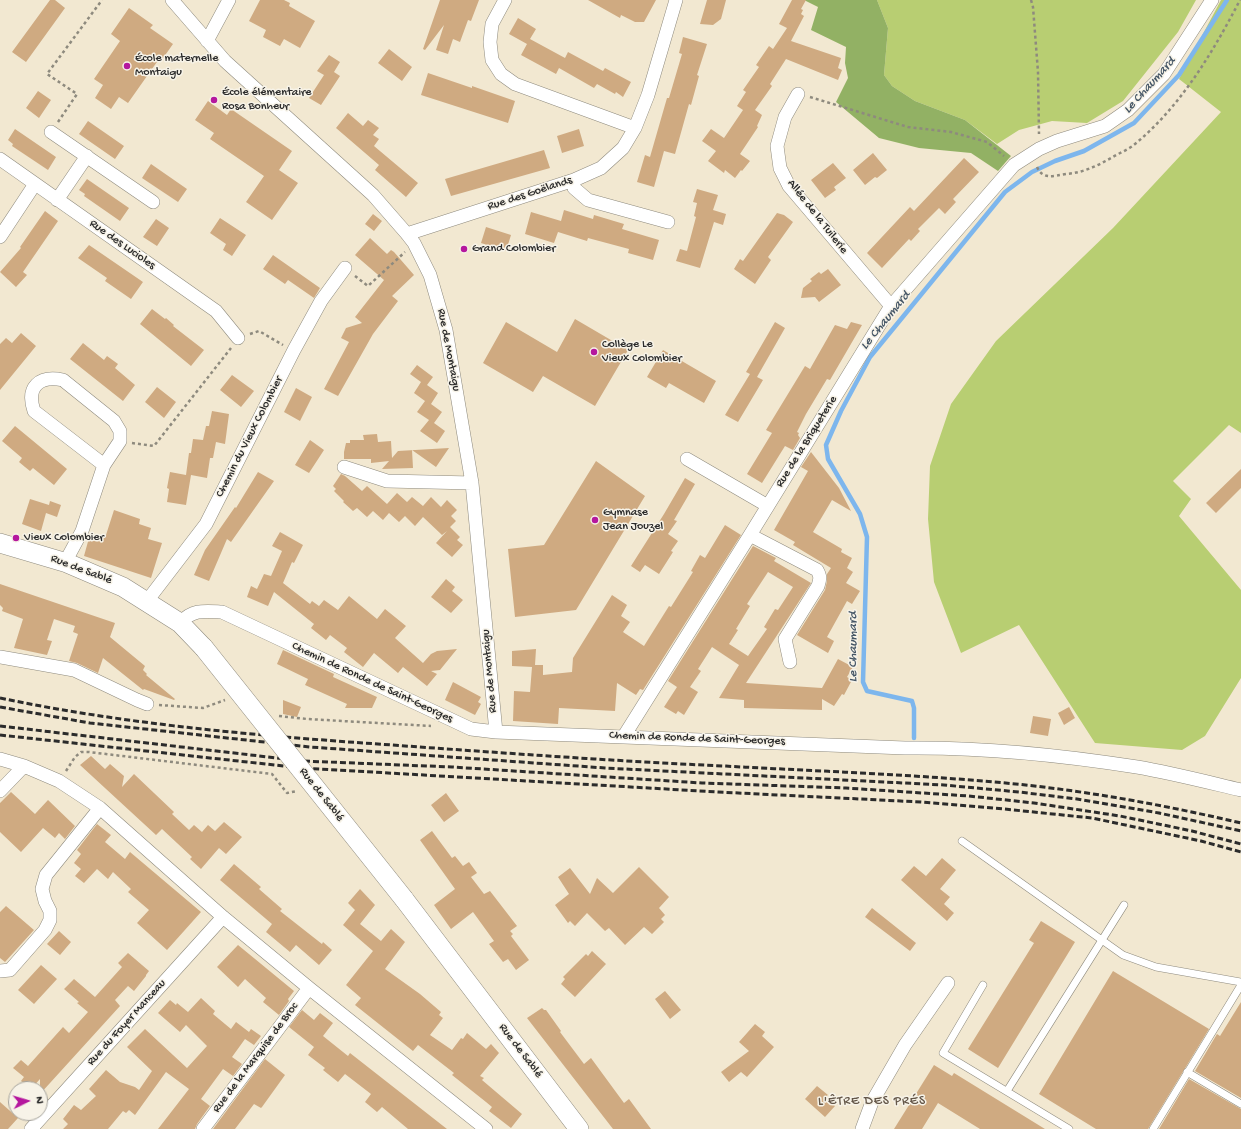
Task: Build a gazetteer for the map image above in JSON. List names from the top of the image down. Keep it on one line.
{"streets":{"main road":["Rue de Sablé"],"street":["Rue des Goëlands","Allée de la Tuilerie","Rue des Lucioles","Rue de Montaigu","Chemin du Vieux Colombier","Rue de la Briqueterie","Chemin de Ronde de Saint-Georges","Rue du Foyer Manceau","Rue de la Marquise de Broc"]},"crossings":[["Rue des Goëlands","Rue de Montaigu"],["Allée de la Tuilerie","Rue de la Briqueterie"],["Rue de Montaigu","Chemin de Ronde de Saint-Georges"],["Chemin du Vieux Colombier","Rue de Sablé"],["Rue de la Briqueterie","Chemin de Ronde de Saint-Georges"],["Rue de Sablé","Chemin de Ronde de Saint-Georges"]],"districts":["L'ÊTRE DES PRÉS"],"water":["Le Chaumard"],"places":["École maternelle Montaigu","École élémentaire Rosa Bonheur","Grand Colombier","Collège Le Vieux Colombier","Gymnase Jean Jouzel","Vieux Colombier"],"north":"right"}
